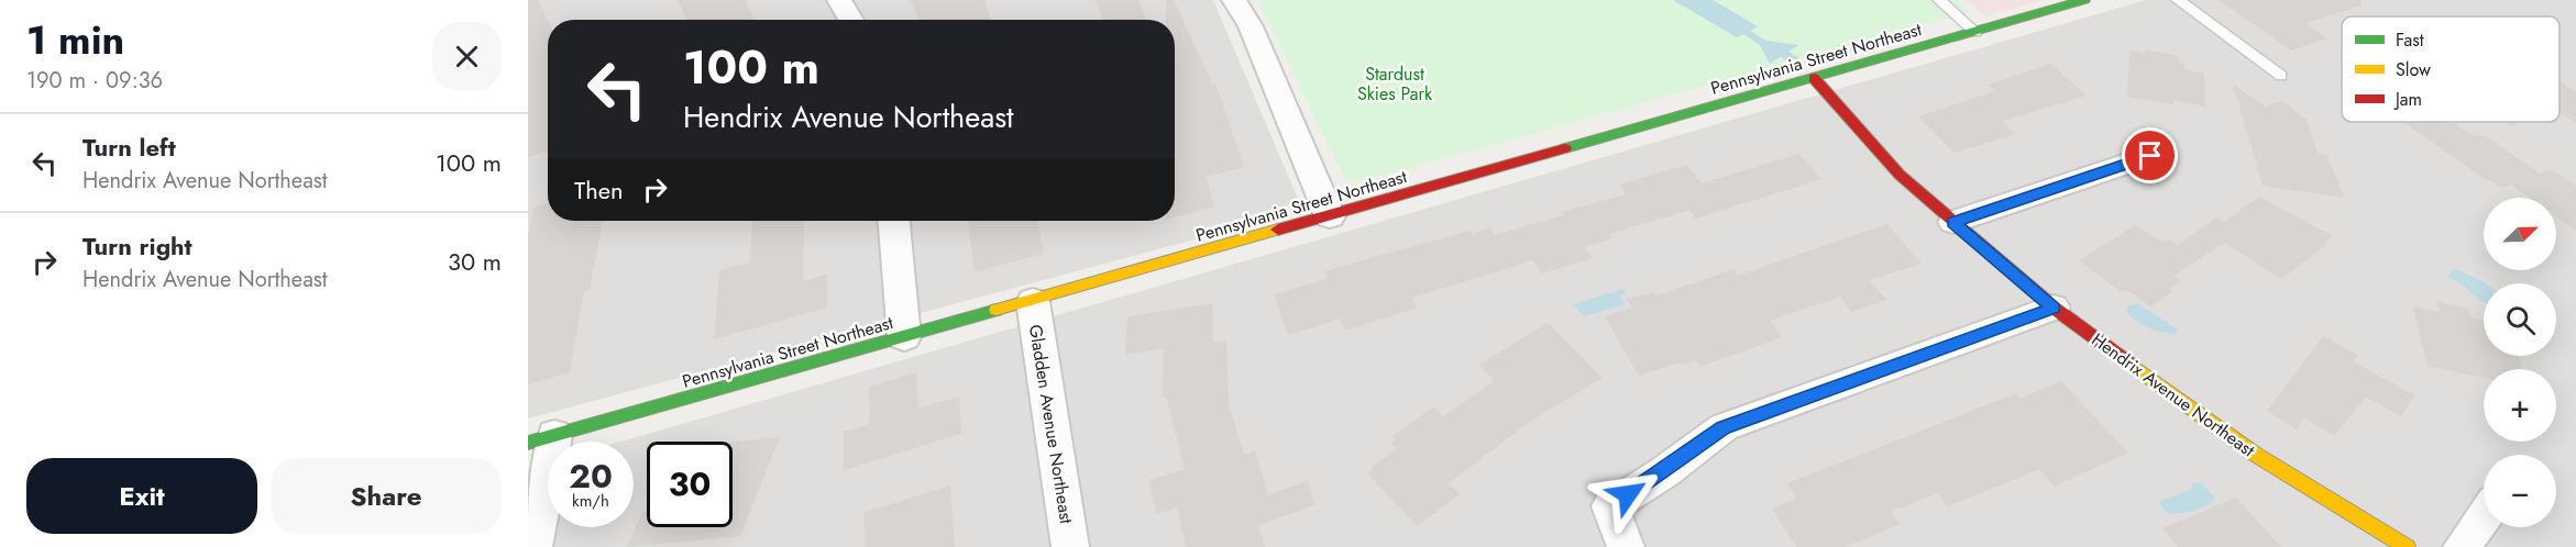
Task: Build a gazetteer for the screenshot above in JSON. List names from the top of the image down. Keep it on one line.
{"streets":{"street":["Pennsylvania Street Northeast","Hendrix Avenue Northeast","Gladden Avenue Northeast"]},"crossings":[["Pennsylvania Street Northeast","Hendrix Avenue Northeast"],["Pennsylvania Street Northeast","Gladden Avenue Northeast"]],"parks":["Stardust Skies Park"],"legend":["Fast","Slow","Jam"],"north":"top right","page":{"heading":["1 min","190 m · 09:36"],"turn":["100 m","Hendrix Avenue Northeast"],"list":[{"name":"Turn left","note":"Hendrix Avenue Northeast","value":"100 m"},{"name":"Turn right","note":"Hendrix Avenue Northeast","value":"30 m"}],"then":"Then","map_buttons":["+","−"],"speed":"20 km/h","limit":"30","buttons":["Exit","Share"]}}
